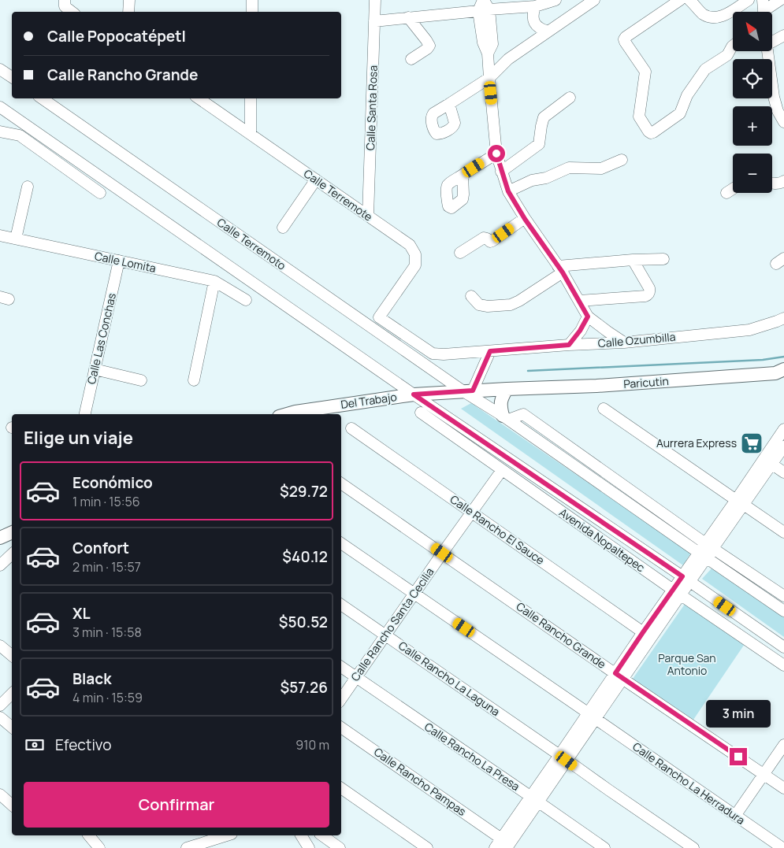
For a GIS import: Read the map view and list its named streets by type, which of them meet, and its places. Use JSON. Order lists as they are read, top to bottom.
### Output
{
  "streets": {
    "main road": ["Paricutin", "Del Trabajo"],
    "street": [
      "Calle Santa Rosa",
      "Calle Terremote",
      "Calle Terremoto",
      "Calle Lomita",
      "Calle Las Conchas",
      "Calle Ozumbilla",
      "Calle Rancho El Sauce",
      "Avenida Nopaltepec",
      "Calle Rancho Santa Cecilia",
      "Calle Rancho Grande",
      "Calle Rancho La Laguna",
      "Calle Rancho La Presa",
      "Calle Rancho Pampas",
      "Calle Rancho La Herradura"
    ]
  },
  "crossings": [
    ["Calle Santa Rosa", "Calle Terremote"],
    ["Calle Terremote", "Calle Ozumbilla"],
    ["Calle Terremoto", "Del Trabajo"],
    ["Calle Lomita", "Calle Las Conchas"],
    ["Paricutin", "Del Trabajo"],
    ["Calle Rancho El Sauce", "Calle Rancho Santa Cecilia"],
    ["Avenida Nopaltepec", "Calle Rancho Santa Cecilia"],
    ["Calle Rancho Santa Cecilia", "Calle Rancho Grande"],
    ["Calle Rancho Santa Cecilia", "Calle Rancho La Laguna"],
    ["Calle Rancho Santa Cecilia", "Calle Rancho La Presa"],
    ["Calle Rancho Santa Cecilia", "Calle Rancho La Herradura"]
  ],
  "parks": ["Parque San Antonio"],
  "places": {
    "supermarket": ["Aurrera Express"]
  },
  "north": "top left",
  "page": {
    "map_buttons": ["+", "−"],
    "banner": ["Calle Popocatépetl", "Calle Rancho Grande"],
    "heading": "Elige un viaje",
    "list": [
      {
        "name": "Económico",
        "note": "1 min · 15:56",
        "value": "$29.72"
      },
      {
        "name": "Confort",
        "note": "2 min · 15:57",
        "value": "$40.12"
      },
      {
        "name": "XL",
        "note": "3 min · 15:58",
        "value": "$50.52"
      },
      {
        "name": "Black",
        "note": "4 min · 15:59",
        "value": "$57.26"
      }
    ],
    "bubble": "3 min",
    "pay": ["Efectivo", "910 m"],
    "buttons": "Confirmar"
  }
}
